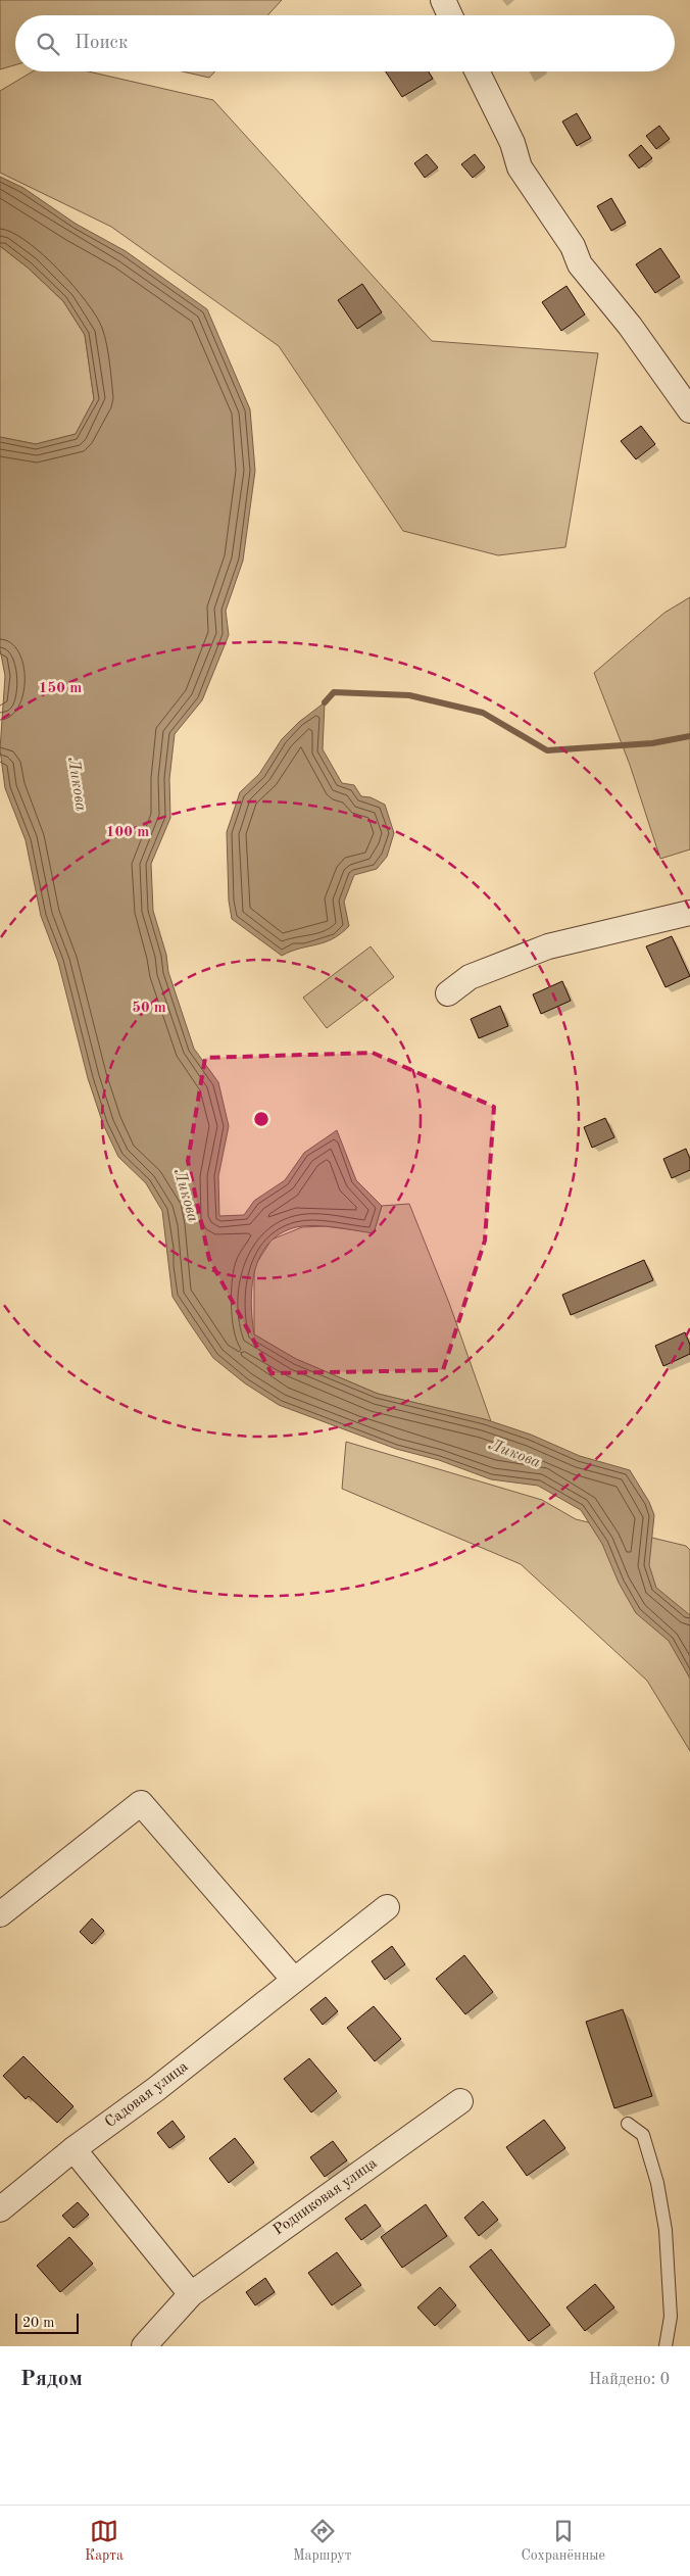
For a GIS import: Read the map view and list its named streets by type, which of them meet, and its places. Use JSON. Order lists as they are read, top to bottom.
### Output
{
  "streets": {
    "street": ["Садовая улица", "Родниковая улица"]
  },
  "water": ["Ликова"],
  "scale_bar": "20 m",
  "page": {
    "search": "Поиск",
    "scale": "20 m",
    "heading": ["Рядом", "Найдено: 0"],
    "nav": ["Карта", "Маршрут", "Сохранённые"]
  },
  "rings": ["150 m", "100 m", "50 m"]
}
